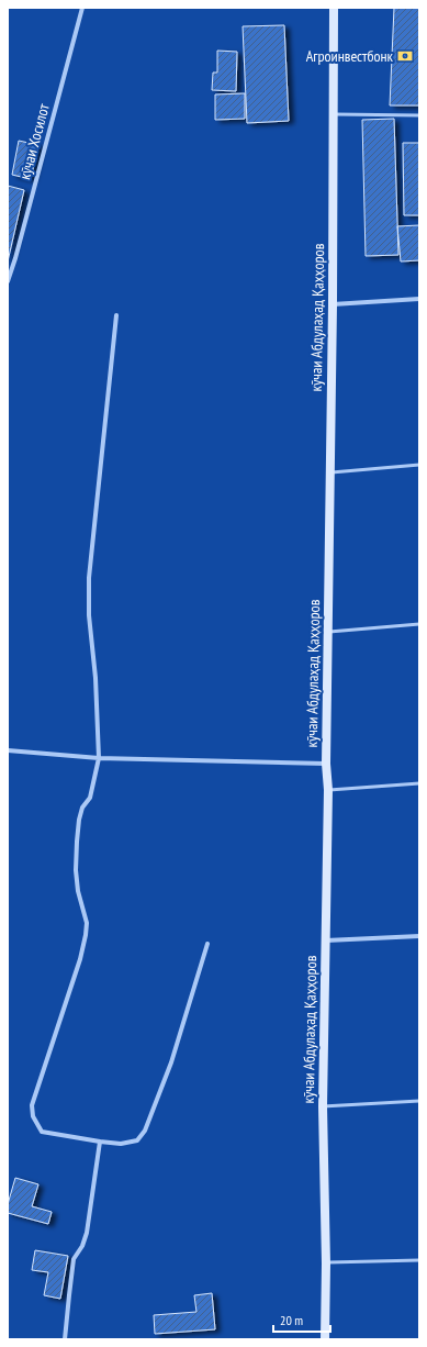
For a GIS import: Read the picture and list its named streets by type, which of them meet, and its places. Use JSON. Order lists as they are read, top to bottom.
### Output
{
  "streets": {
    "main road": ["кӯчаи Абдулаҳад Қаҳҳоров"],
    "street": ["кӯчаи Хосилот"]
  },
  "places": {
    "bank": ["Агроинвестбонк"]
  },
  "scale_bar": "20 m"
}
